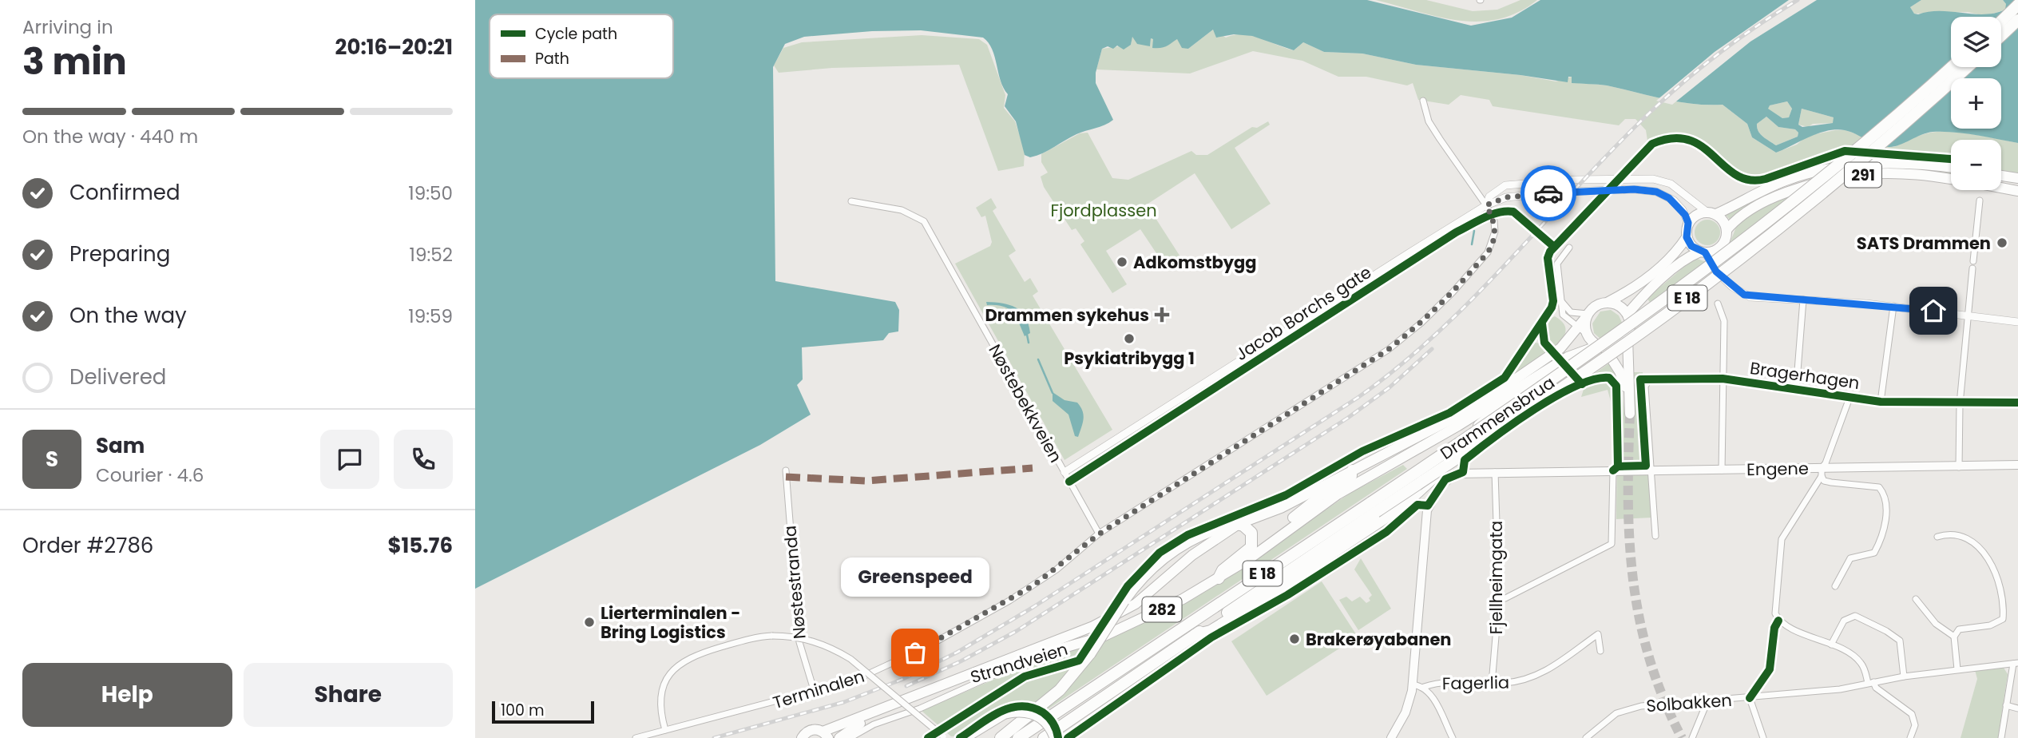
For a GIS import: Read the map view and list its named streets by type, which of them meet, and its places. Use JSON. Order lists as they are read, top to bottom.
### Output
{
  "streets": {
    "highway": ["E 18", "Drammensbrua"],
    "main road": [
      "291",
      "Engene",
      "282",
      "Strandveien"
    ],
    "street": [
      "Jacob Borchs gate",
      "Bragerhagen",
      "Nøstebekkveien",
      "Fjellheimgata",
      "Nøstestranda",
      "Fagerlia",
      "Terminalen",
      "Solbakken"
    ]
  },
  "crossings": [
    ["291", "Jacob Borchs gate"],
    ["E 18", "Drammensbrua"],
    ["E 18", "282"],
    ["E 18", "Strandveien"],
    ["Jacob Borchs gate", "Nøstebekkveien"],
    ["Jacob Borchs gate", "Terminalen"],
    ["Bragerhagen", "Engene"],
    ["Nøstebekkveien", "Terminalen"],
    ["Engene", "Fjellheimgata"],
    ["Fjellheimgata", "Fagerlia"],
    ["Nøstestranda", "Terminalen"],
    ["282", "Strandveien"]
  ],
  "parks": ["Fjordplassen"],
  "places": {
    "other": [
      "SATS Drammen",
      "Adkomstbygg",
      "Psykiatribygg 1",
      "Lierterminalen - Bring Logistics",
      "Brakerøyabanen",
      "Greenspeed"
    ],
    "health": ["Drammen sykehus"]
  },
  "legend": ["Cycle path", "Path"],
  "scale_bar": "100 m",
  "page": {
    "heading": ["3 min", "Arriving in", "20:16–20:21"],
    "panel": [
      "Sam",
      "Courier · 4.6",
      "Order #2786",
      "$15.76"
    ],
    "map_buttons": ["+", "−"],
    "bar": "On the way · 440 m",
    "list": [
      ["Confirmed", "19:50"],
      ["Preparing", "19:52"],
      ["On the way", "19:59"],
      "Delivered"
    ],
    "round": "S",
    "bubble": "Greenspeed",
    "buttons": ["Help", "Share"],
    "scale": "100 m"
  }
}
